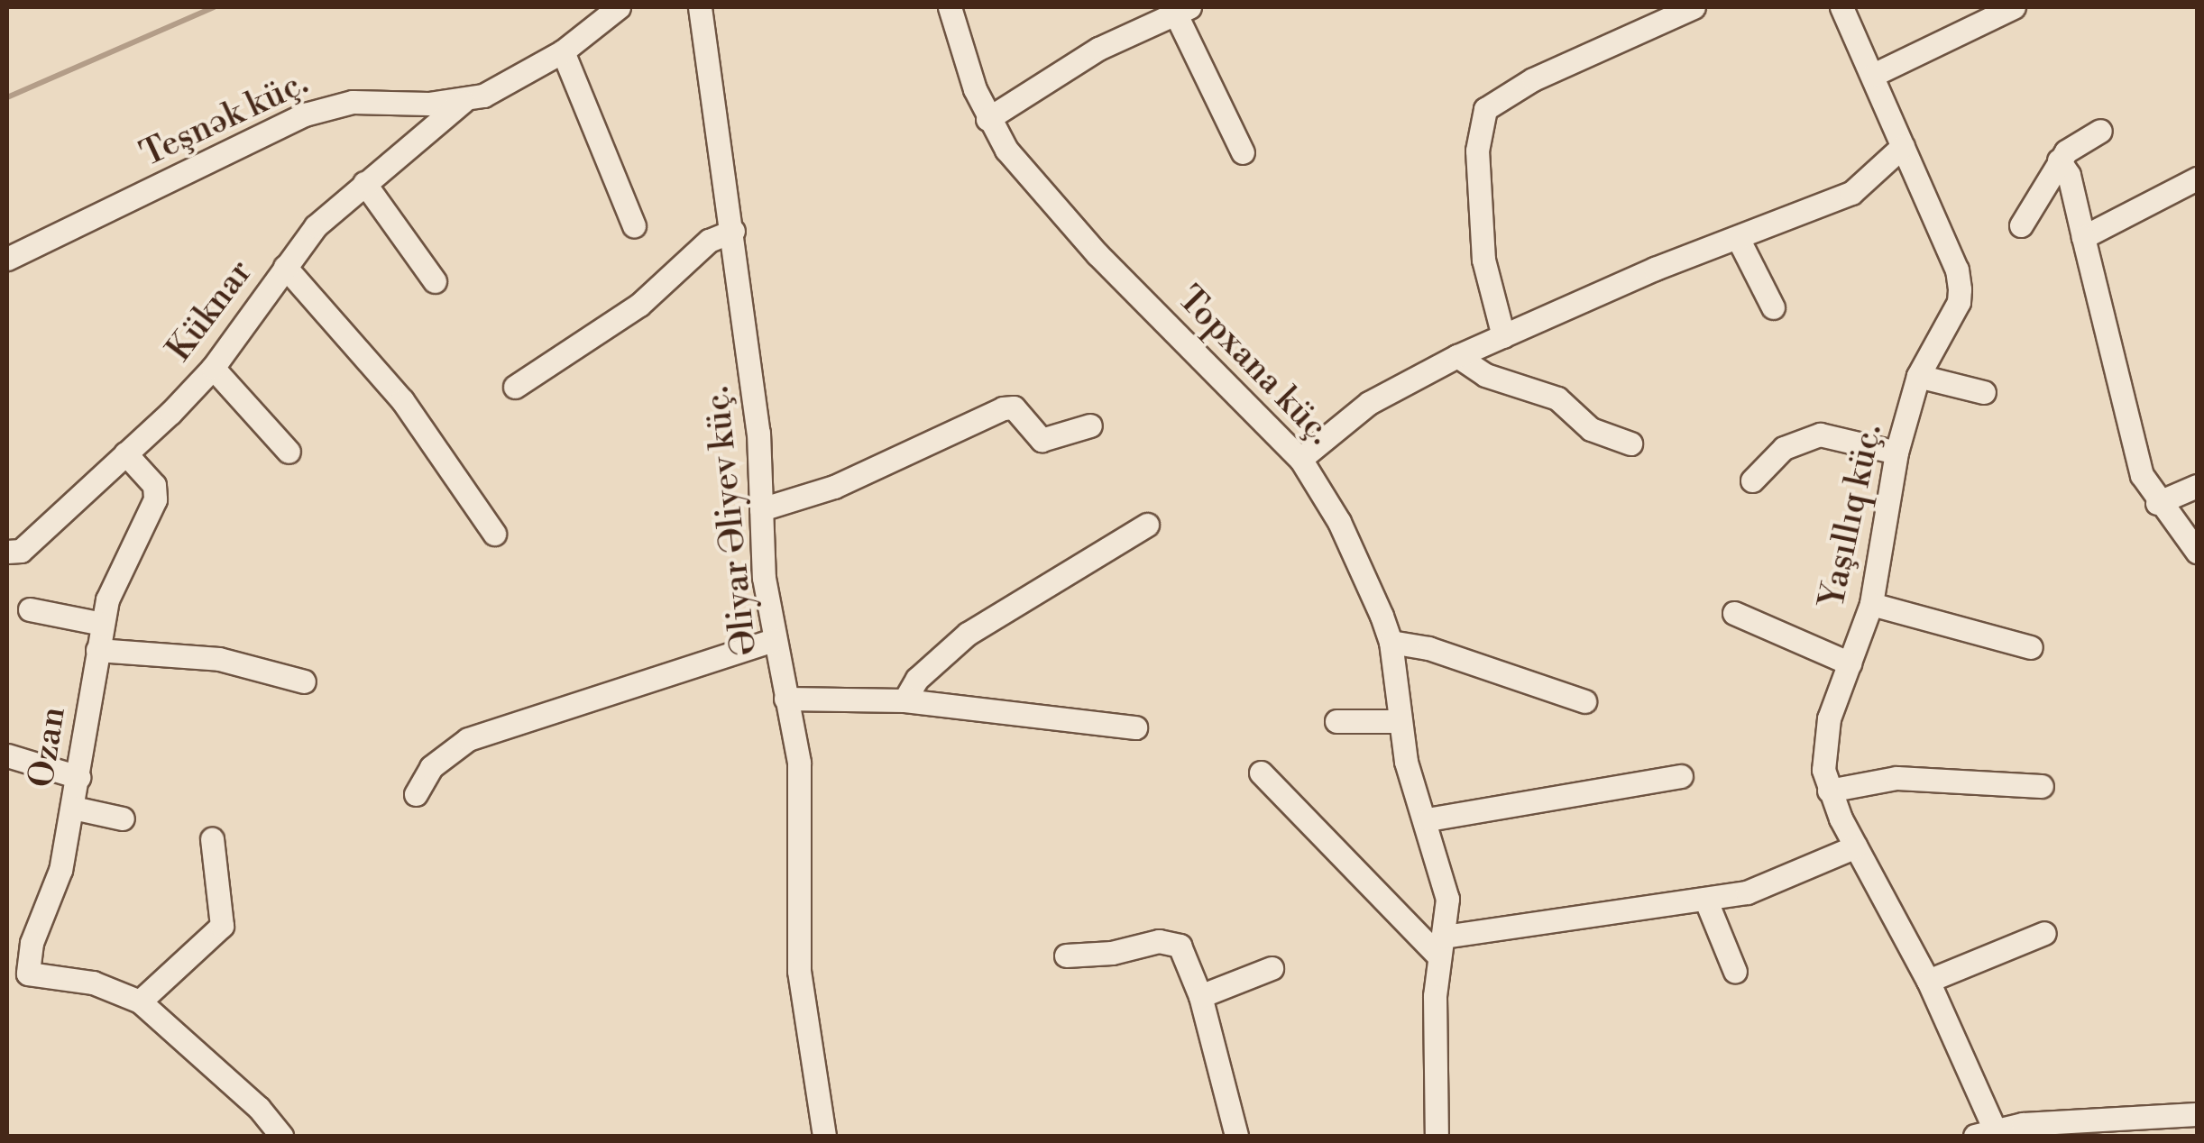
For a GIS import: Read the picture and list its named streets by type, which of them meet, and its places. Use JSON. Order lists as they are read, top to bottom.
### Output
{
  "streets": {
    "street": [
      "Teşnək küç.",
      "Küknar",
      "Topxana küç.",
      "Yaşıllıq küç.",
      "Əliyar Əliyev küç.",
      "Ozan"
    ]
  },
  "crossings": [
    ["Teşnək küç.", "Küknar"],
    ["Küknar", "Ozan"]
  ]
}
